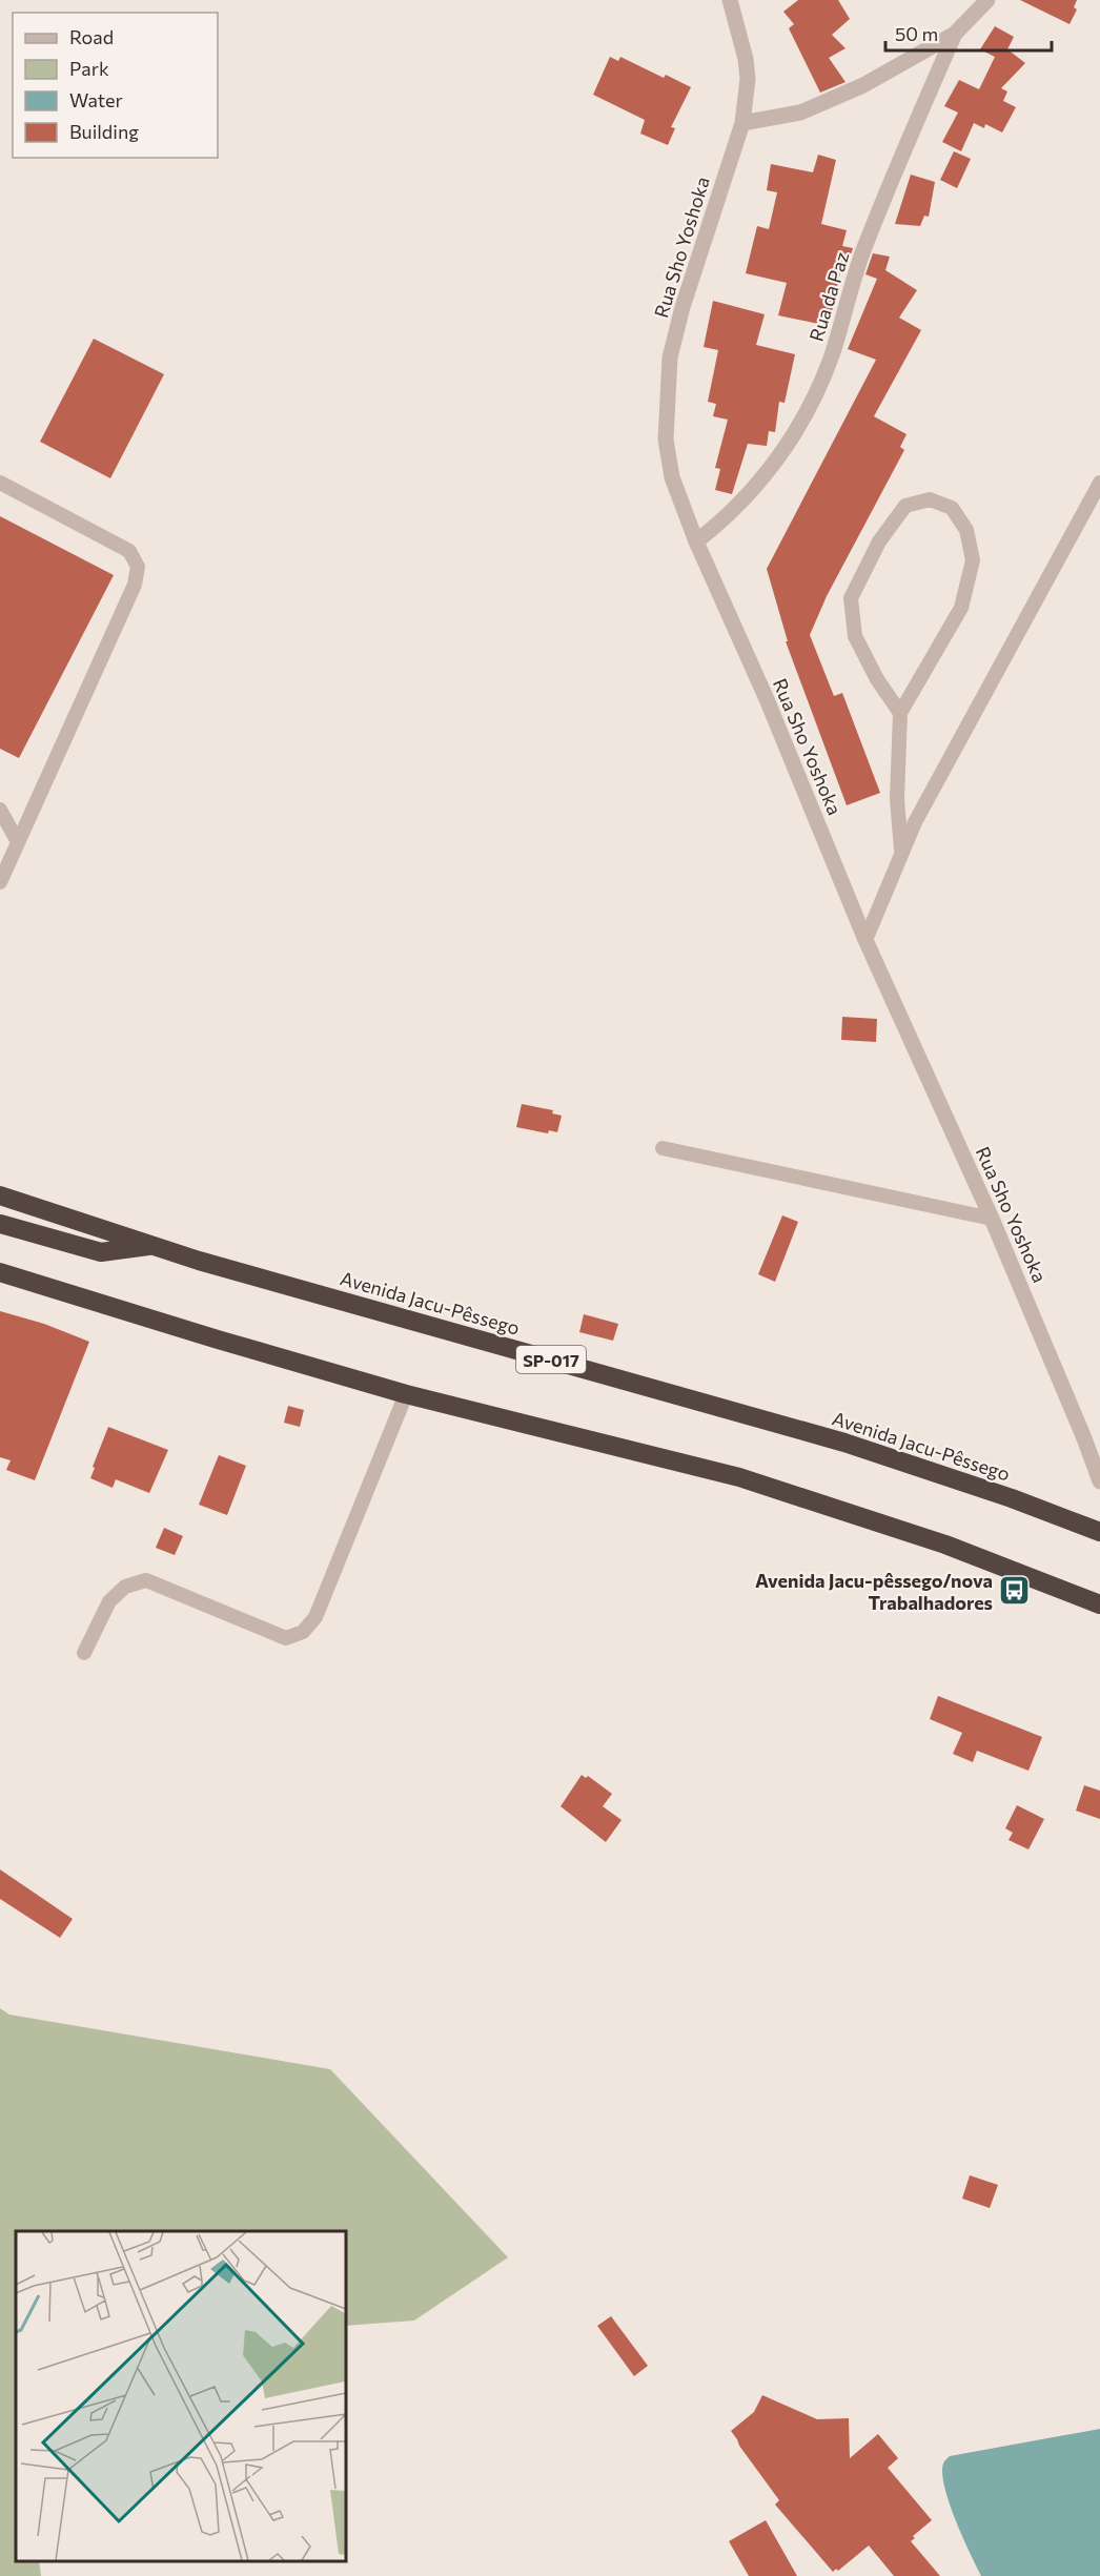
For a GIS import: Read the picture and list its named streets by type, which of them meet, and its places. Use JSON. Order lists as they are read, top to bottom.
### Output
{
  "streets": {
    "highway": ["Avenida Jacu-Pêssego", "SP-017"],
    "street": ["Rua Sho Yoshoka", "Rua da Paz"]
  },
  "crossings": [
    ["Rua Sho Yoshoka", "Rua da Paz"]
  ],
  "places": {
    "bus stop": ["Avenida Jacu-pêssego/nova Trabalhadores"]
  },
  "legend": [
    "Road",
    "Park",
    "Water",
    "Building"
  ],
  "scale_bar": "50 m"
}
